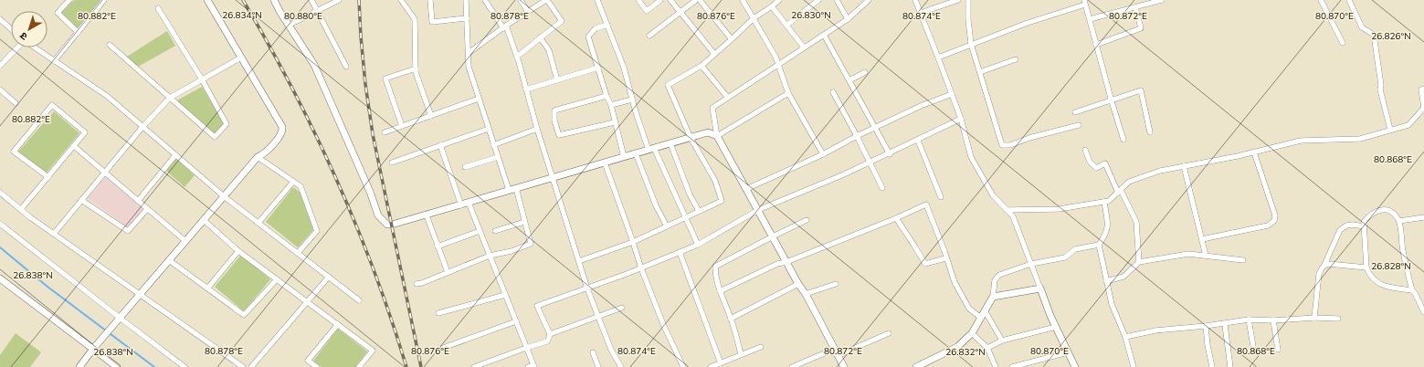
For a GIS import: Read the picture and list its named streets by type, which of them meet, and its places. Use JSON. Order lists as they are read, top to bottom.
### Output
{
  "north": "bottom left",
  "coordinates": [
    "26.834°N",
    "26.830°N",
    "80.882°E",
    "80.880°E",
    "80.878°E",
    "80.876°E",
    "80.874°E",
    "80.872°E",
    "80.870°E",
    "26.826°N",
    "80.868°E",
    "26.828°N",
    "26.838°N",
    "26.832°N"
  ]
}
